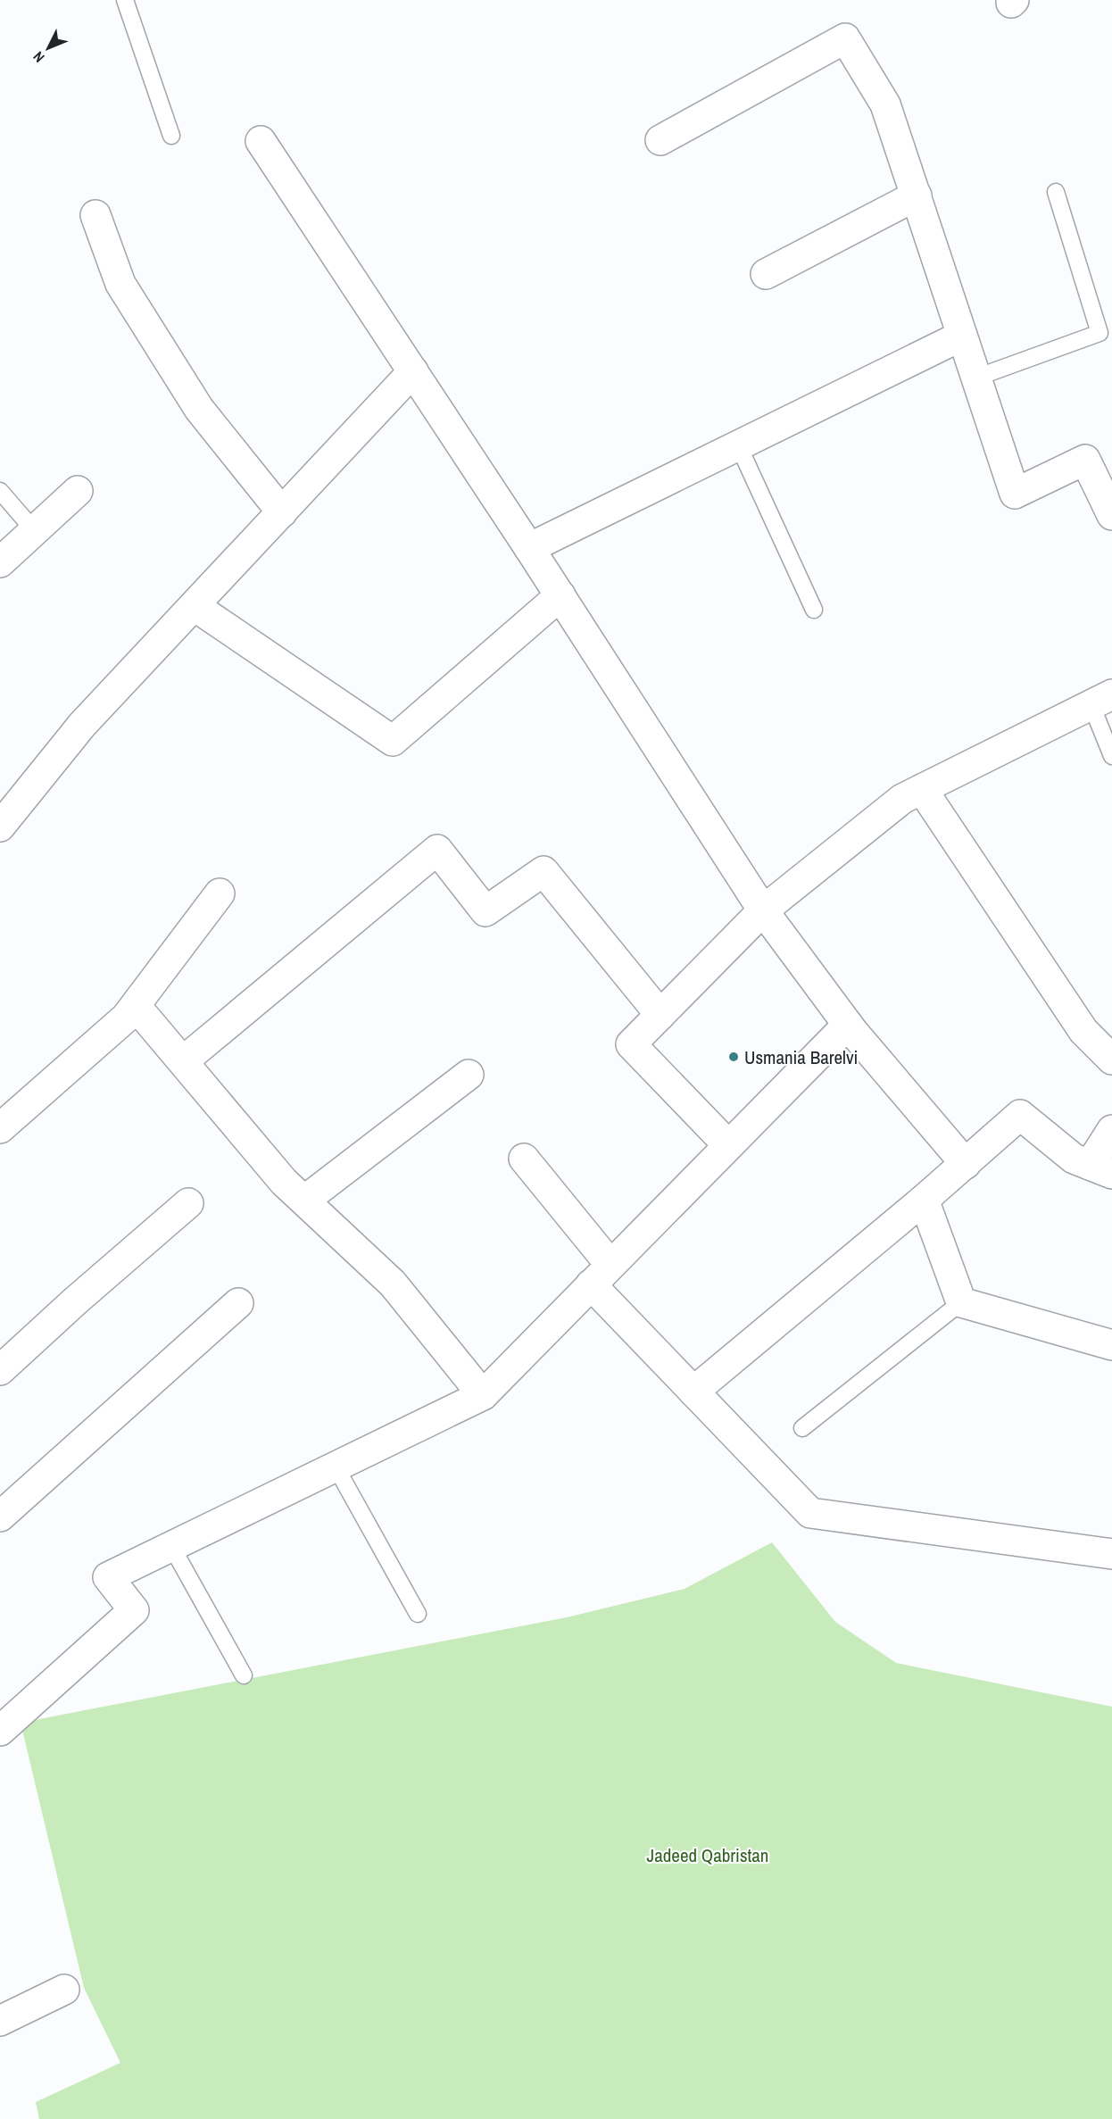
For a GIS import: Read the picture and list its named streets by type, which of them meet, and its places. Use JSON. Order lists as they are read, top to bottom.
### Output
{
  "parks": ["Jadeed Qabristan"],
  "places": ["Usmania Barelvi"],
  "north": "bottom left"
}
